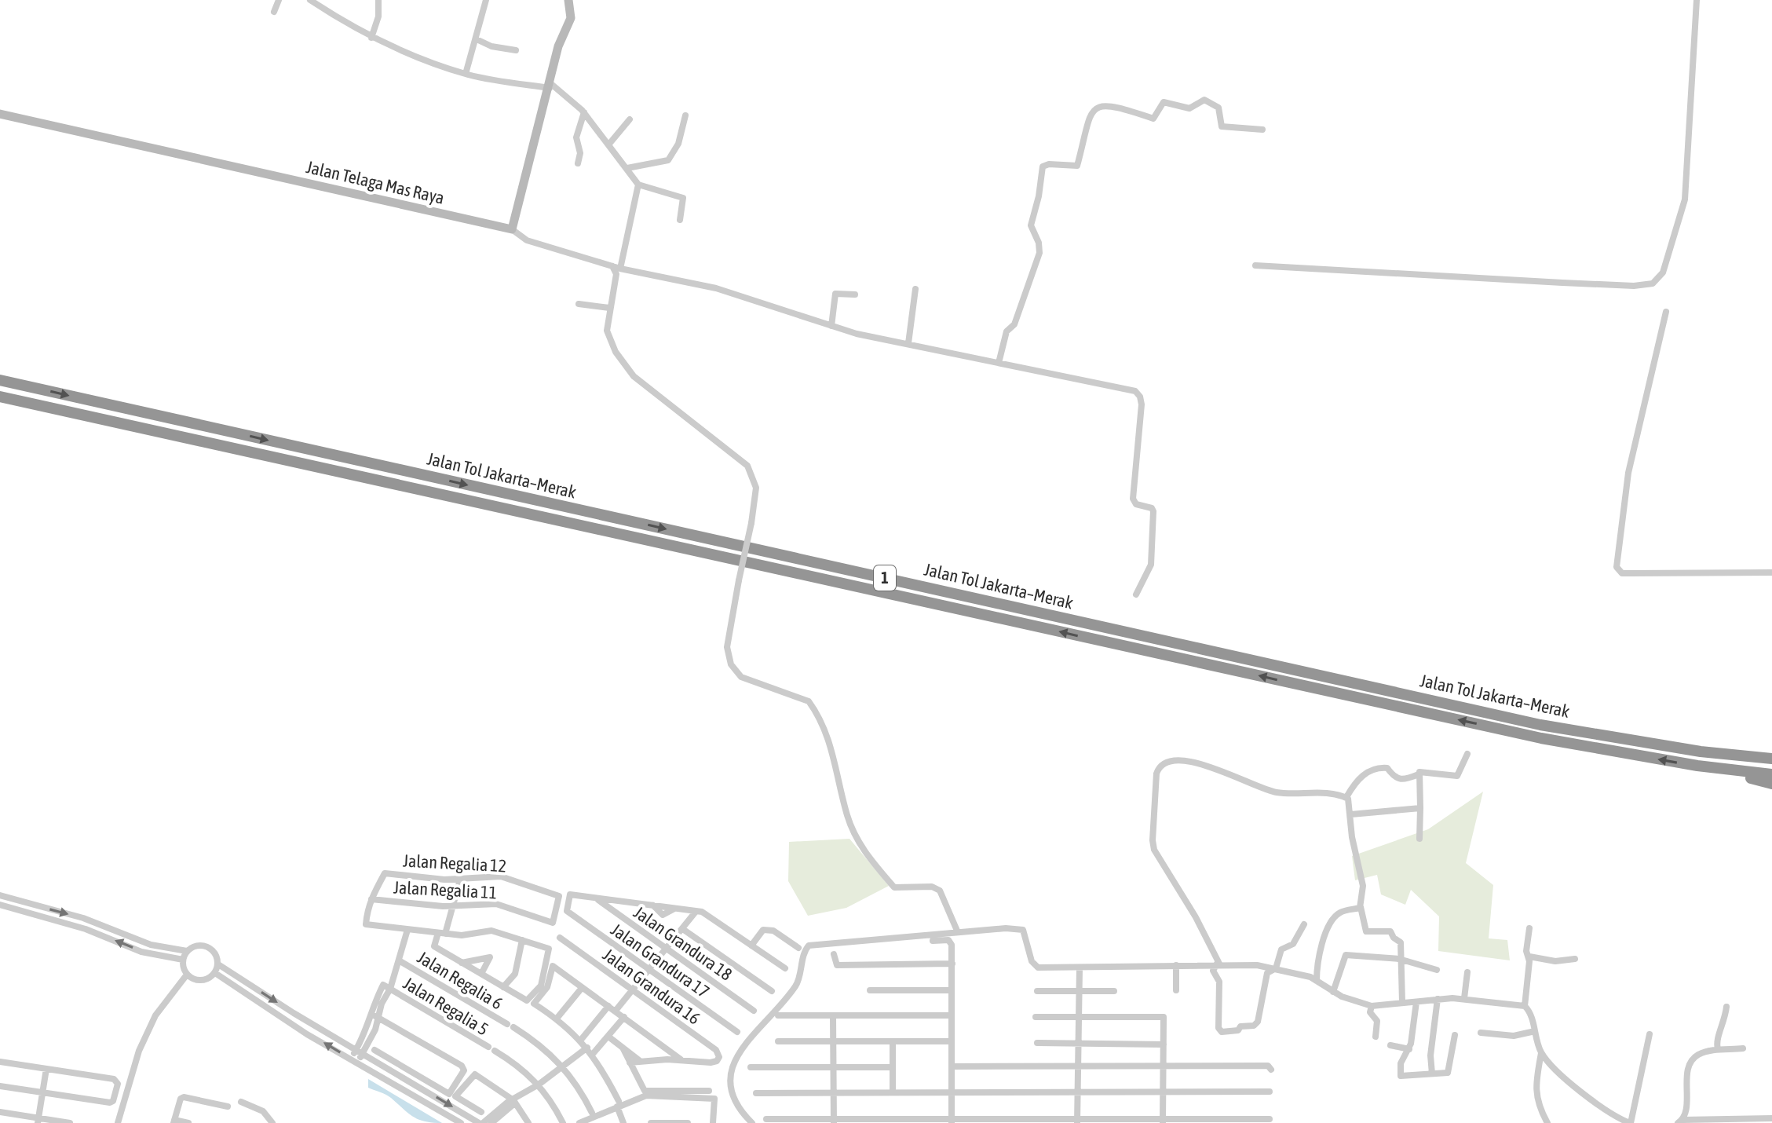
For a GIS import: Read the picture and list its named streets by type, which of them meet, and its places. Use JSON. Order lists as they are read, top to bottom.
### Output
{
  "streets": {
    "highway": ["Jalan Tol Jakarta–Merak", "1"],
    "main road": ["Jalan Telaga Mas Raya"],
    "street": [
      "Jalan Regalia 12",
      "Jalan Regalia 11",
      "Jalan Grandura 18",
      "Jalan Grandura 17",
      "Jalan Regalia 6",
      "Jalan Grandura 16",
      "Jalan Regalia 5"
    ]
  },
  "crossings": [
    ["Jalan Regalia 12", "Jalan Regalia 11"],
    ["Jalan Grandura 18", "Jalan Grandura 17"]
  ]
}
